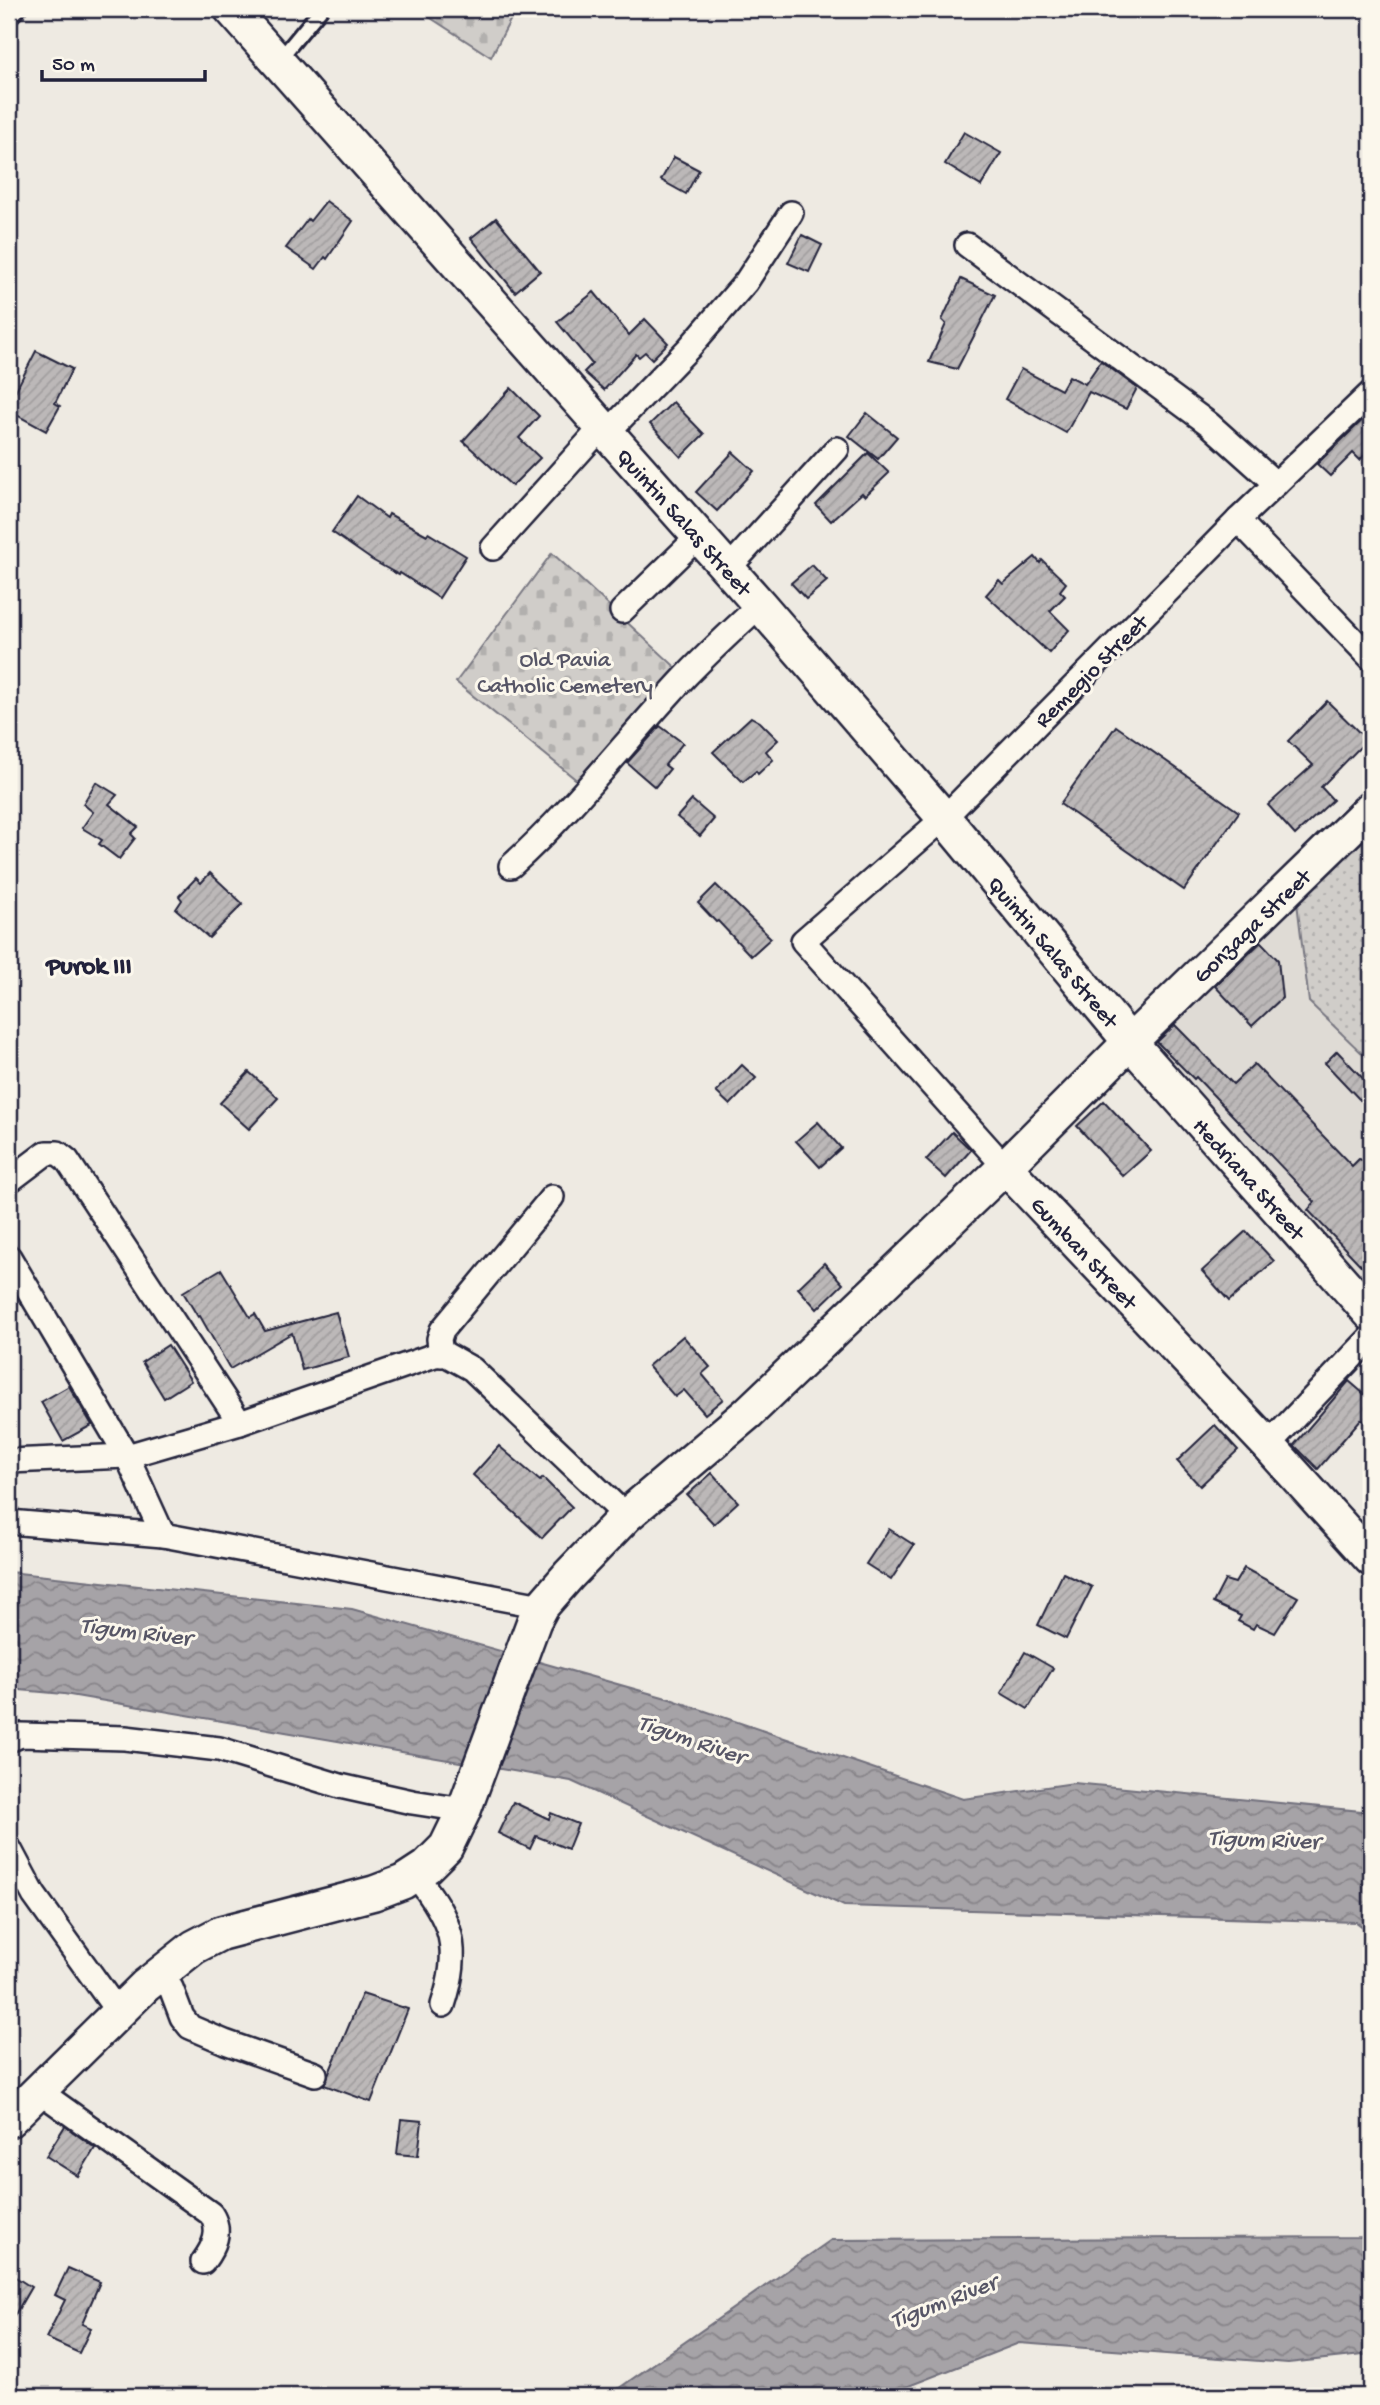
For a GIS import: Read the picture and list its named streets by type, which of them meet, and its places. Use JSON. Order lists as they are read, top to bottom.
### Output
{
  "streets": {
    "street": [
      "Quintin Salas Street",
      "Remegio Street",
      "Gonzaga Street",
      "Hedriana Street",
      "Gumban Street"
    ]
  },
  "crossings": [
    ["Quintin Salas Street", "Remegio Street"],
    ["Quintin Salas Street", "Gonzaga Street"],
    ["Quintin Salas Street", "Hedriana Street"],
    ["Remegio Street", "Gumban Street"],
    ["Gonzaga Street", "Hedriana Street"],
    ["Gonzaga Street", "Gumban Street"]
  ],
  "districts": ["Purok III"],
  "water": ["Tigum River"],
  "parks": ["Old Pavia Catholic Cemetery"],
  "scale_bar": "50 m"
}
